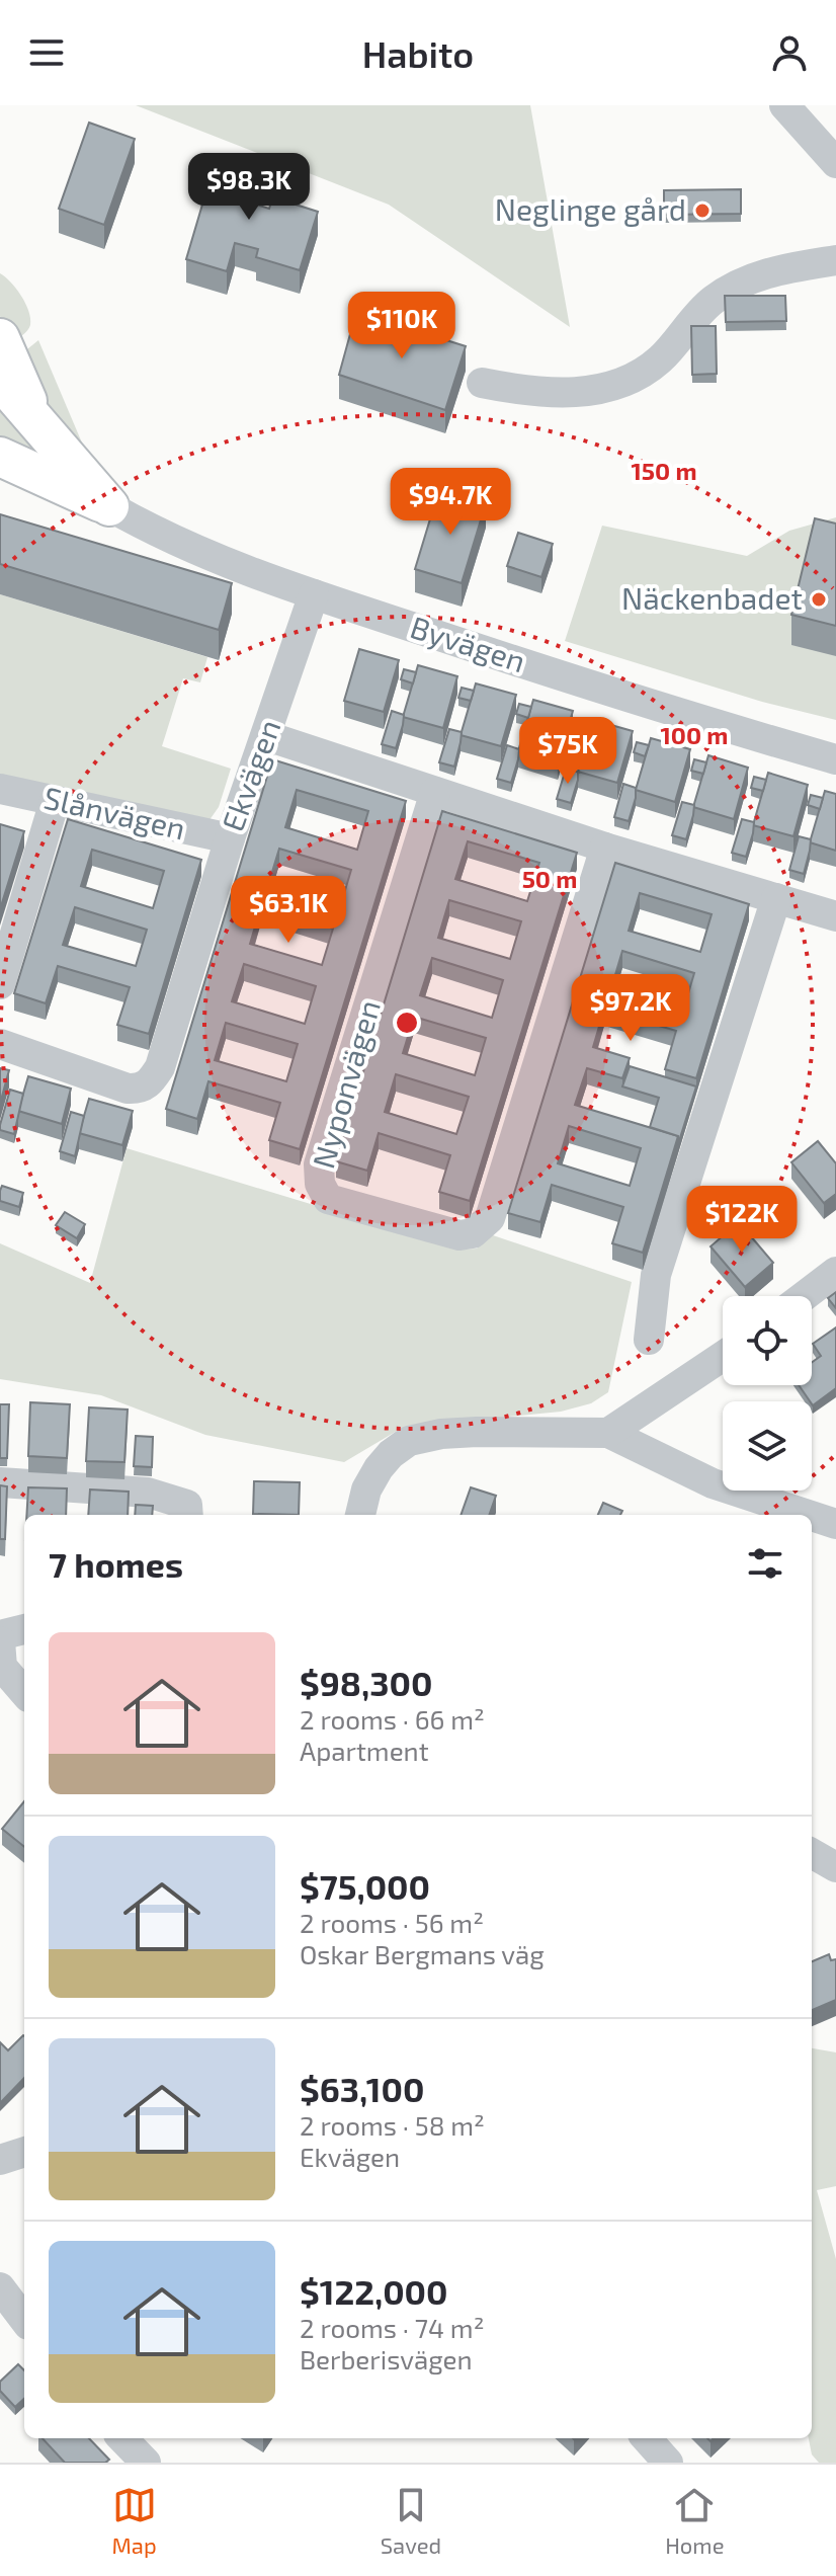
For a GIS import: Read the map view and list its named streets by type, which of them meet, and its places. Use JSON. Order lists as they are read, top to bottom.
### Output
{
  "streets": {
    "street": [
      "Byvägen",
      "Ekvägen",
      "Slånvägen",
      "Nyponvägen"
    ]
  },
  "crossings": [
    ["Byvägen", "Ekvägen"],
    ["Ekvägen", "Slånvägen"]
  ],
  "places": ["Neglinge gård", "Näckenbadet"],
  "page": {
    "header": "Habito",
    "price": [
      "$98.3K",
      "$110K",
      "$94.7K",
      "$75K",
      "$63.1K",
      "$97.2K",
      "$122K"
    ],
    "heading": "7 homes",
    "list": [
      {
        "name": "$98,300",
        "note": "2 rooms · 66 m² · Apartment"
      },
      {
        "name": "$75,000",
        "note": "2 rooms · 56 m² · Oskar Bergmans väg"
      },
      {
        "name": "$63,100",
        "note": "2 rooms · 58 m² · Ekvägen"
      },
      {
        "name": "$122,000",
        "note": "2 rooms · 74 m² · Berberisvägen"
      }
    ],
    "tabs": ["Map", "Saved", "Home"]
  },
  "rings": ["150 m", "100 m", "50 m"]
}
